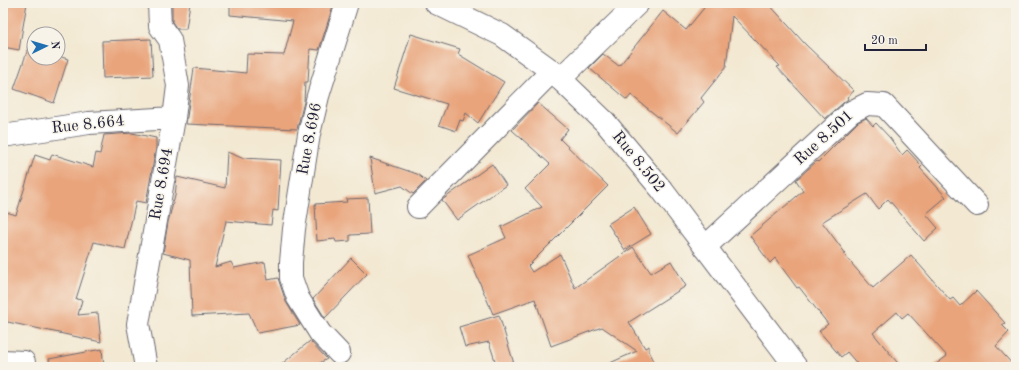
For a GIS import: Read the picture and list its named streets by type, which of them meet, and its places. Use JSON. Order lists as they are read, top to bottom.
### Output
{
  "streets": {
    "street": [
      "Rue 8.664",
      "Rue 8.501",
      "Rue 8.696",
      "Rue 8.502",
      "Rue 8.694"
    ]
  },
  "crossings": [
    ["Rue 8.664", "Rue 8.694"],
    ["Rue 8.501", "Rue 8.502"]
  ],
  "scale_bar": "20 m",
  "north": "right"
}
